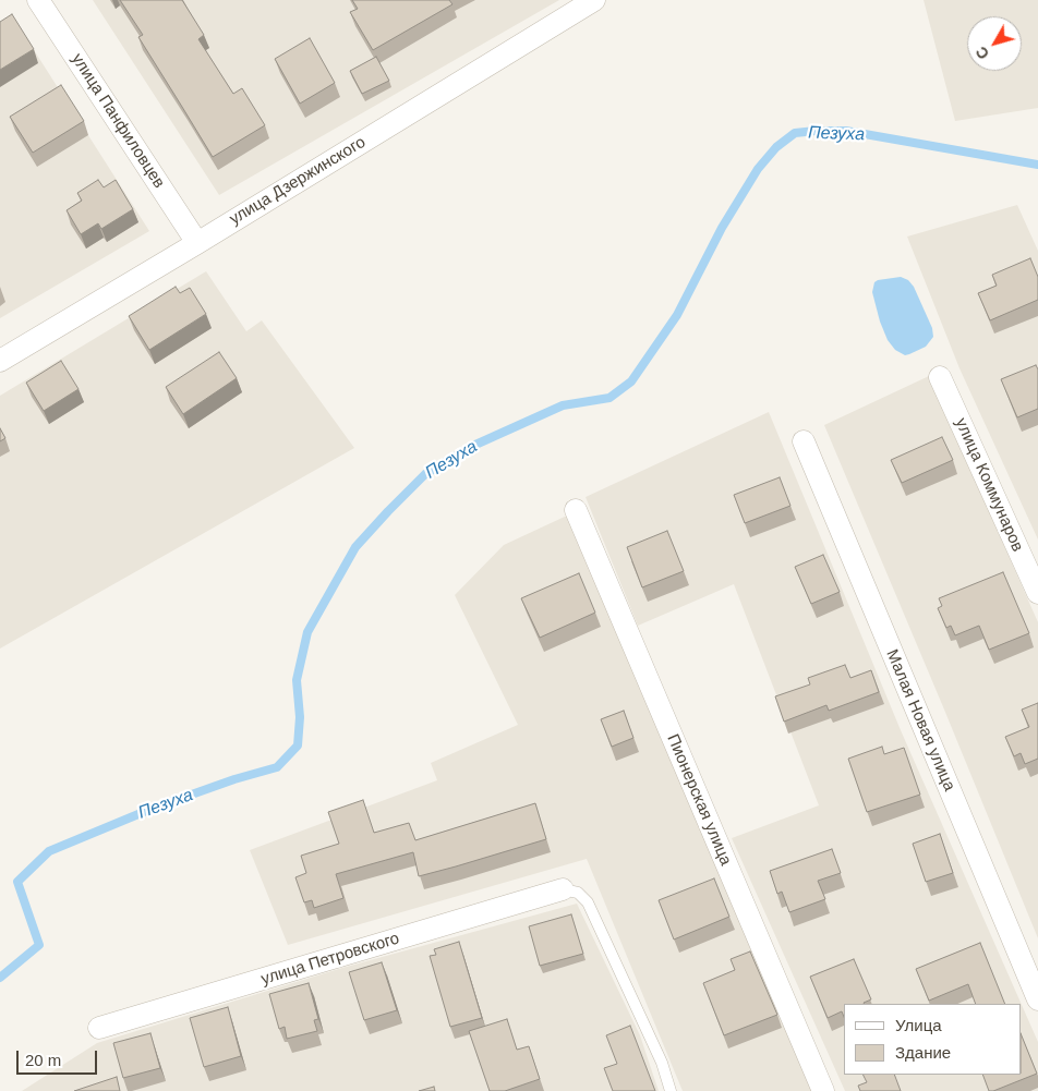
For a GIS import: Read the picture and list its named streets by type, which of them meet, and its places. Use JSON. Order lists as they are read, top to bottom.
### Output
{
  "streets": {
    "street": [
      "улица Панфиловцев",
      "улица Дзержинского",
      "улица Коммунаров",
      "Малая Новая улица",
      "Пионерская улица",
      "улица Петровского"
    ]
  },
  "crossings": [
    ["улица Панфиловцев", "улица Дзержинского"]
  ],
  "water": ["Пезуха"],
  "legend": ["Улица", "Здание"],
  "scale_bar": "20 m",
  "north": "bottom left"
}
